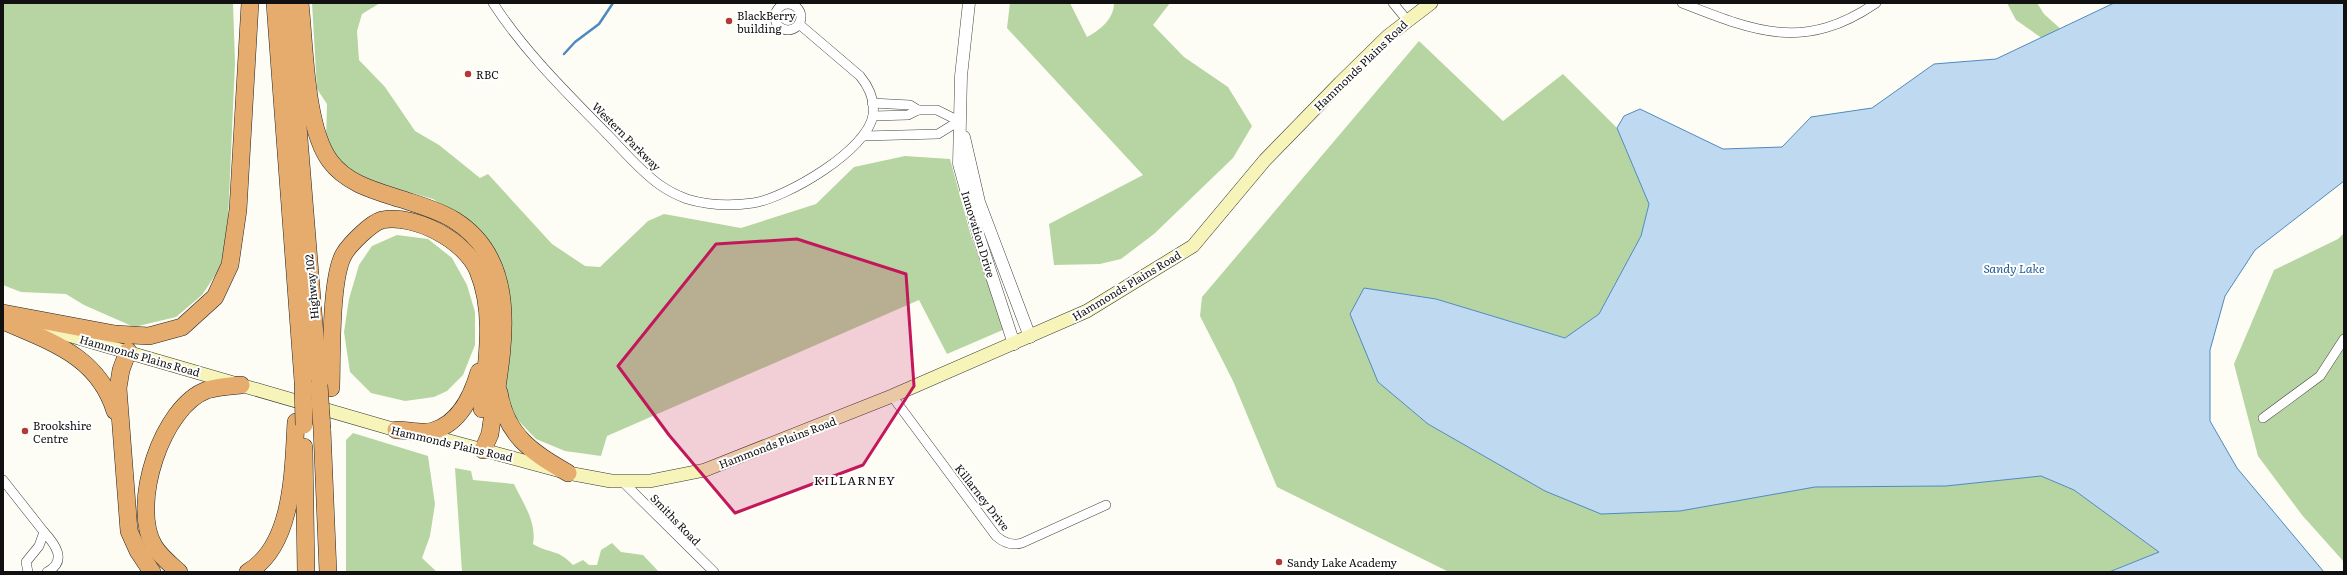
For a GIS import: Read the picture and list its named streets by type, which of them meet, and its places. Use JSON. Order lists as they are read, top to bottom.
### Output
{
  "streets": {
    "highway": ["Highway 102"],
    "main road": ["Hammonds Plains Road"],
    "street": [
      "Western Parkway",
      "Innovation Drive",
      "Killarney Drive",
      "Smiths Road"
    ]
  },
  "crossings": [
    ["Hammonds Plains Road", "Innovation Drive"],
    ["Hammonds Plains Road", "Killarney Drive"],
    ["Hammonds Plains Road", "Smiths Road"]
  ],
  "districts": ["KILLARNEY"],
  "water": ["Sandy Lake"],
  "places": [
    "BlackBerry building",
    "RBC",
    "Brookshire Centre",
    "Sandy Lake Academy"
  ]
}
